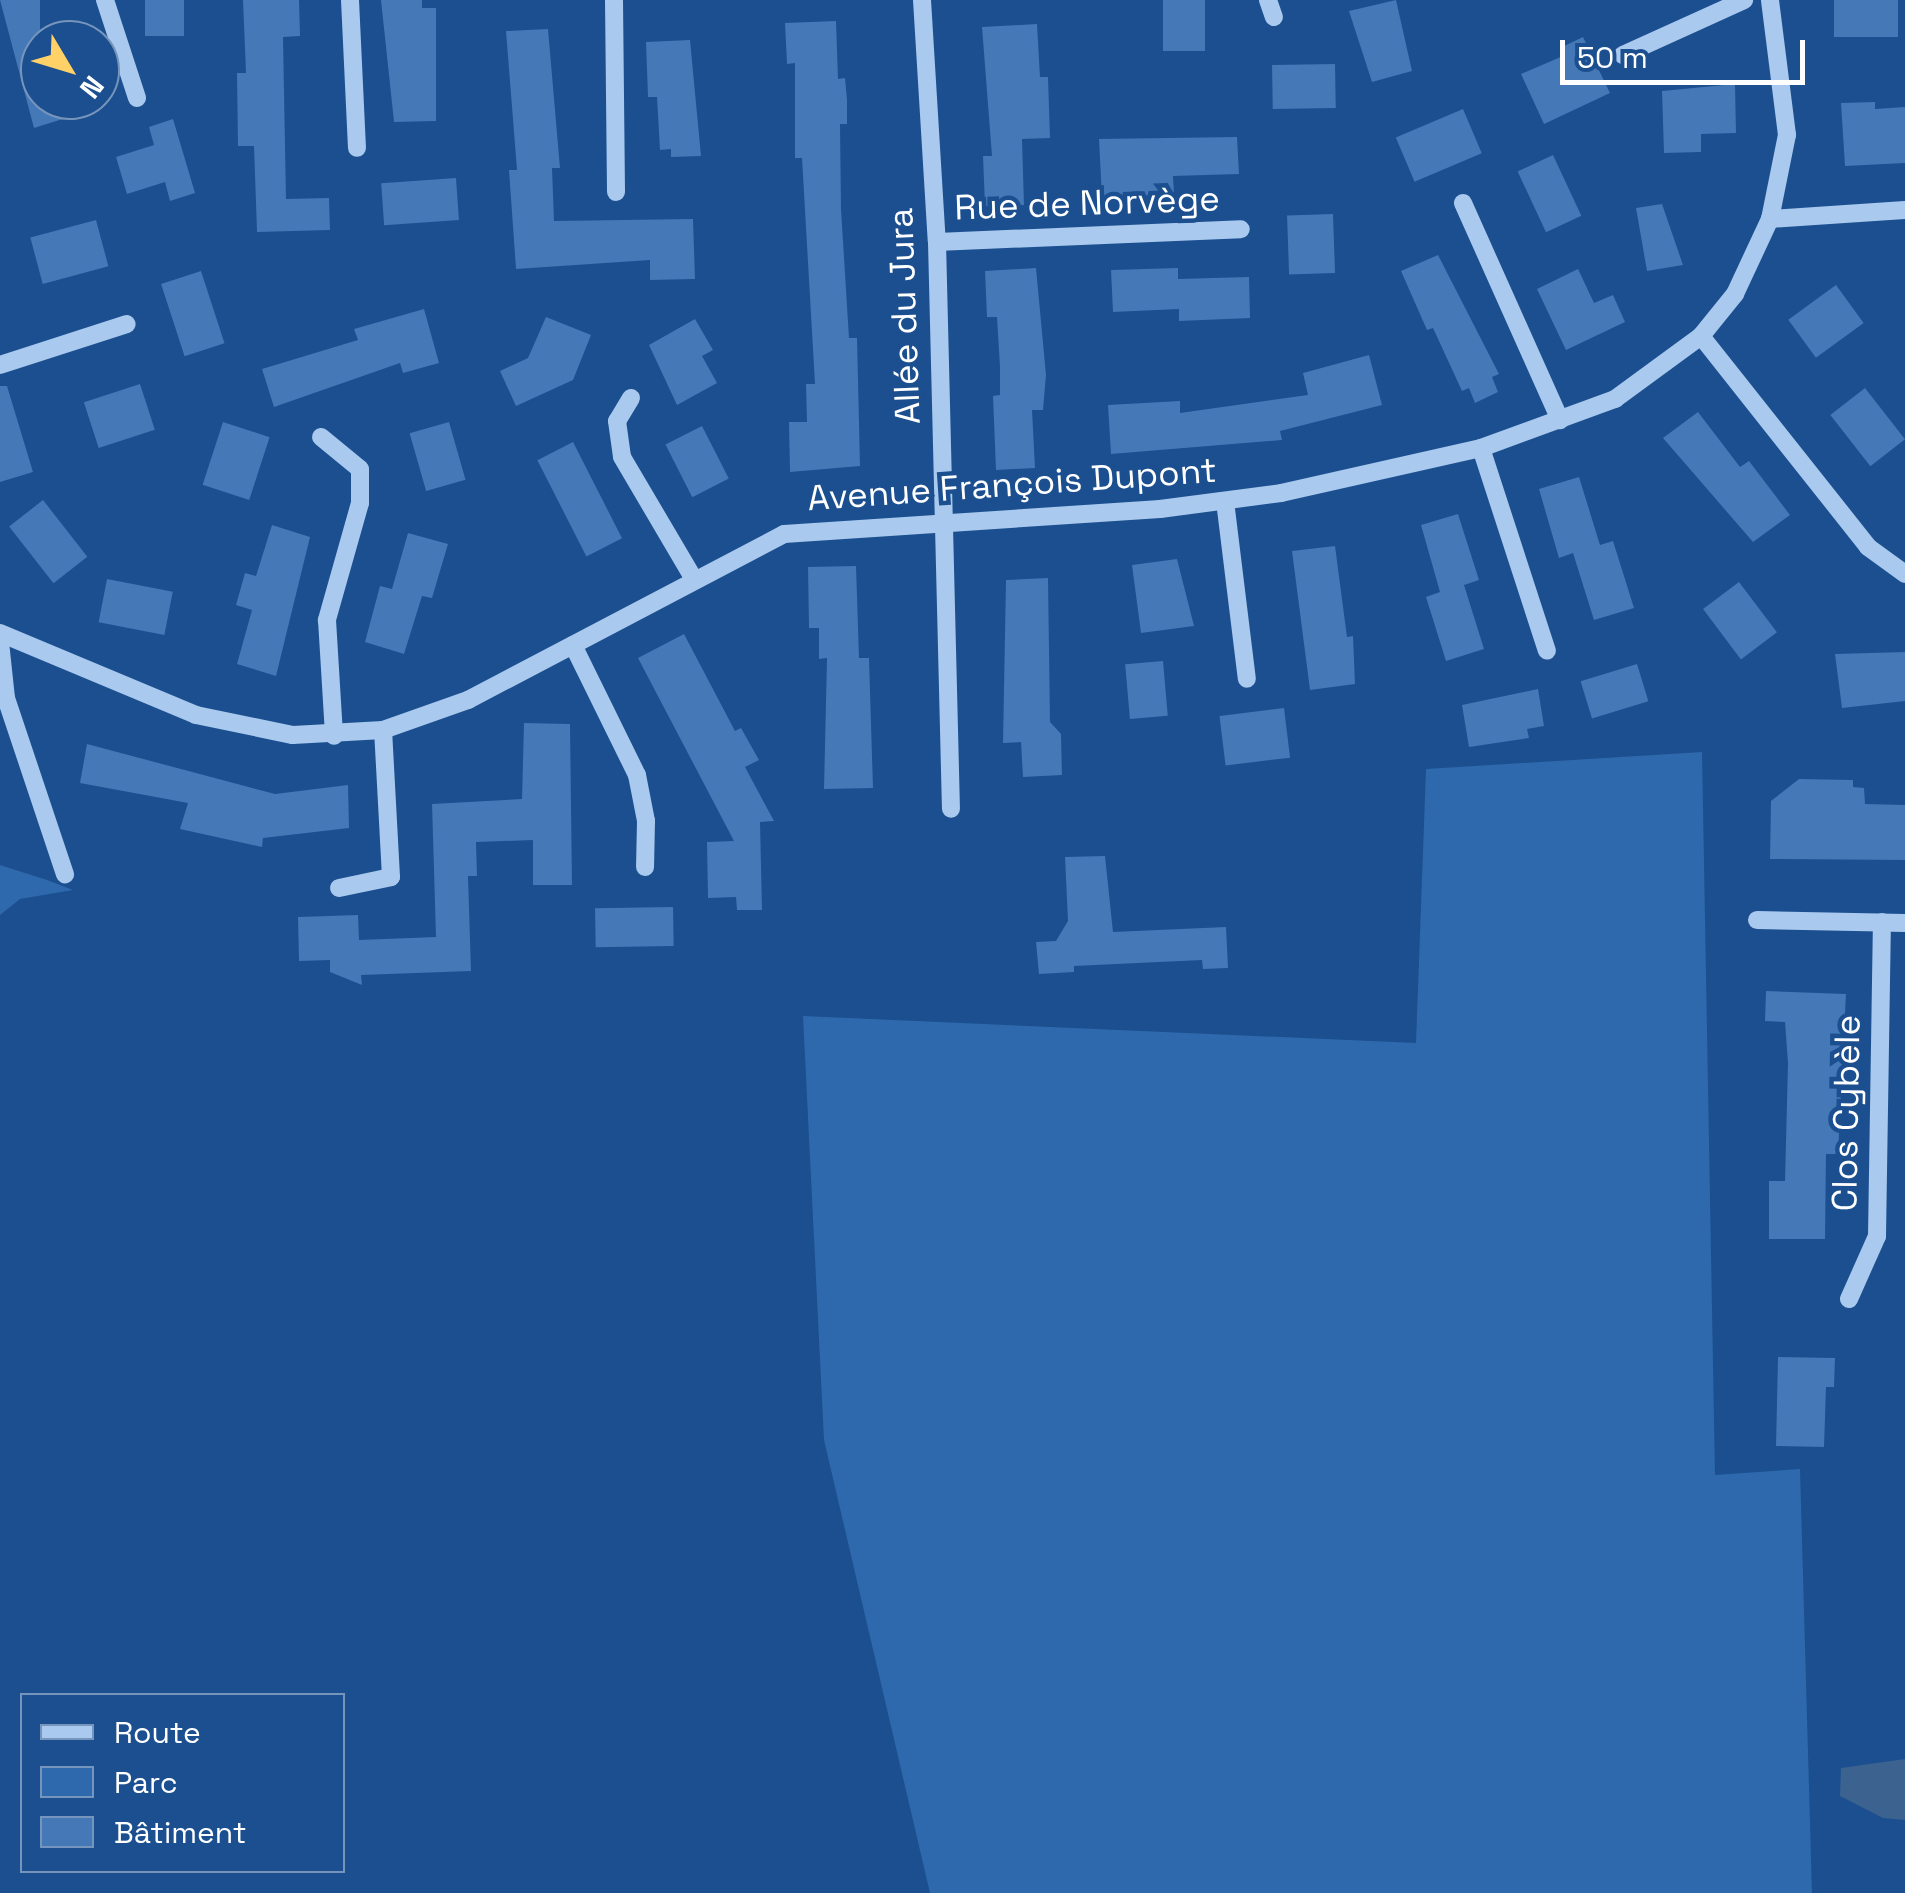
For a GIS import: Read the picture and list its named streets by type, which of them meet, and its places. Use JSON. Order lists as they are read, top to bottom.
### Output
{
  "streets": {
    "street": [
      "Rue de Norvège",
      "Allée du Jura",
      "Avenue François Dupont",
      "Clos Cybèle"
    ]
  },
  "crossings": [
    ["Rue de Norvège", "Allée du Jura"],
    ["Allée du Jura", "Avenue François Dupont"]
  ],
  "legend": ["Route", "Parc", "Bâtiment"],
  "scale_bar": "50 m",
  "north": "bottom right"
}
